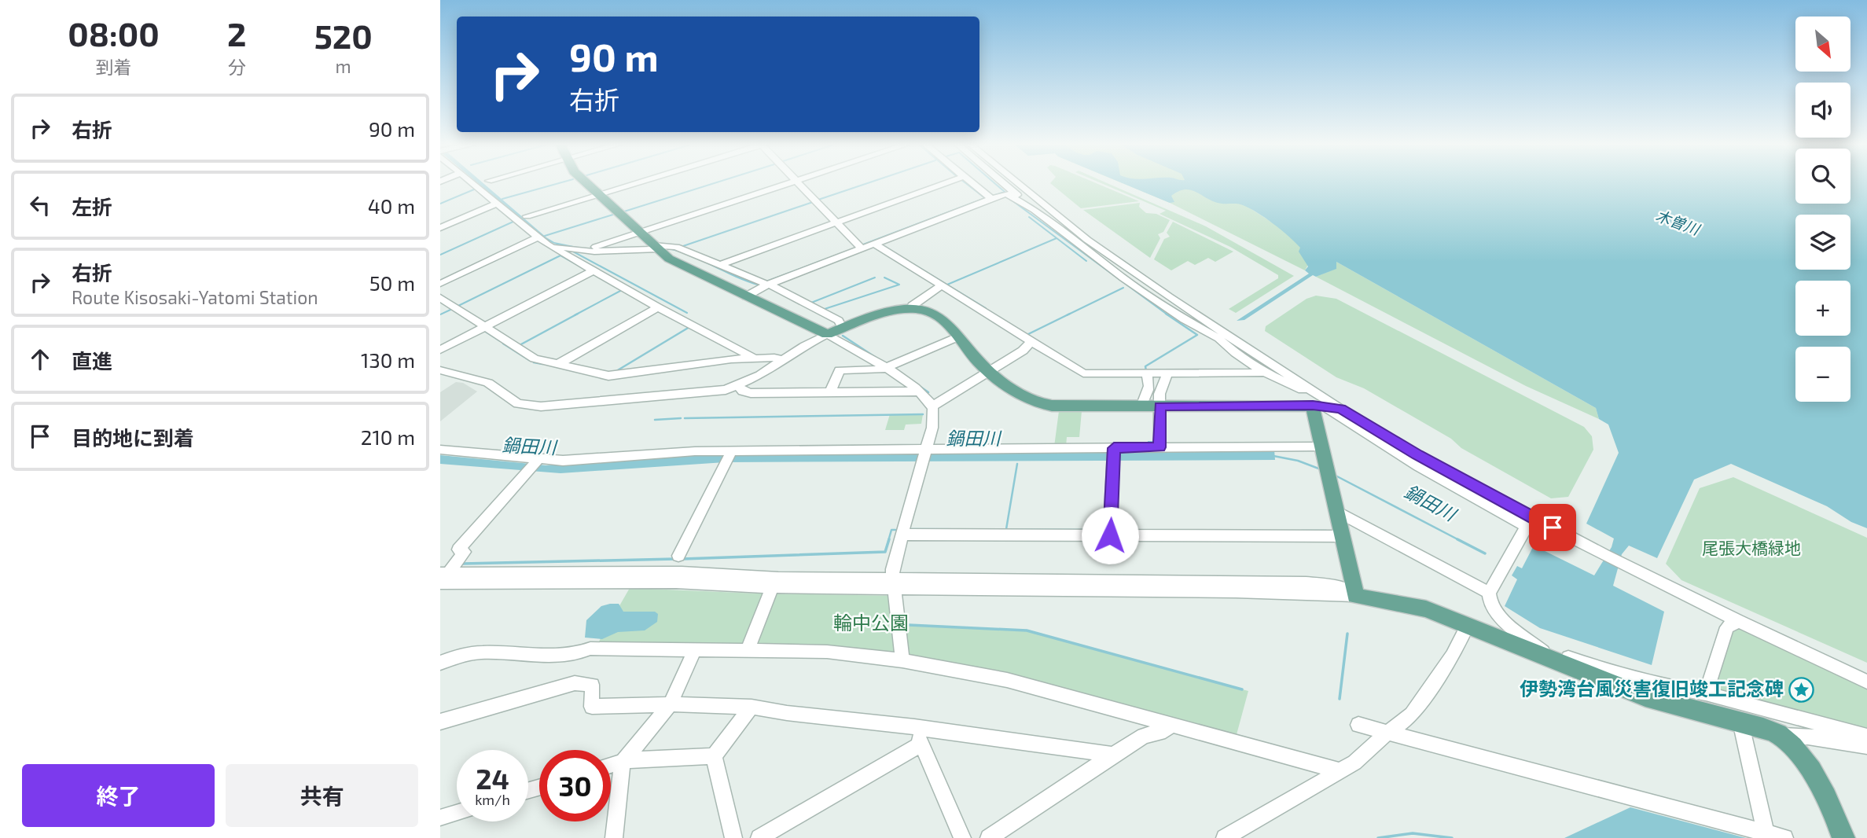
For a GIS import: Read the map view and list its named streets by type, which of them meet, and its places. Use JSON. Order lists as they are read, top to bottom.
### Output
{
  "water": ["木曽川", "鍋田川"],
  "parks": ["尾張大橋緑地", "輪中公園"],
  "places": {
    "place": ["伊勢湾台風災害復旧竣工記念碑"]
  },
  "north": "bottom right",
  "page": {
    "eta": [
      "08:00",
      "到着",
      "2",
      "分",
      "520",
      "m"
    ],
    "map_buttons": ["+", "−"],
    "turn": ["90 m", "右折"],
    "list": [
      {
        "name": "右折",
        "value": "90 m"
      },
      {
        "name": "左折",
        "value": "40 m"
      },
      {
        "name": "右折",
        "note": "Route Kisosaki-Yatomi Station",
        "value": "50 m"
      },
      {
        "name": "直進",
        "value": "130 m"
      },
      {
        "name": "目的地に到着",
        "value": "210 m"
      }
    ],
    "speed": "24 km/h",
    "limit": "30",
    "buttons": ["終了", "共有"]
  }
}
